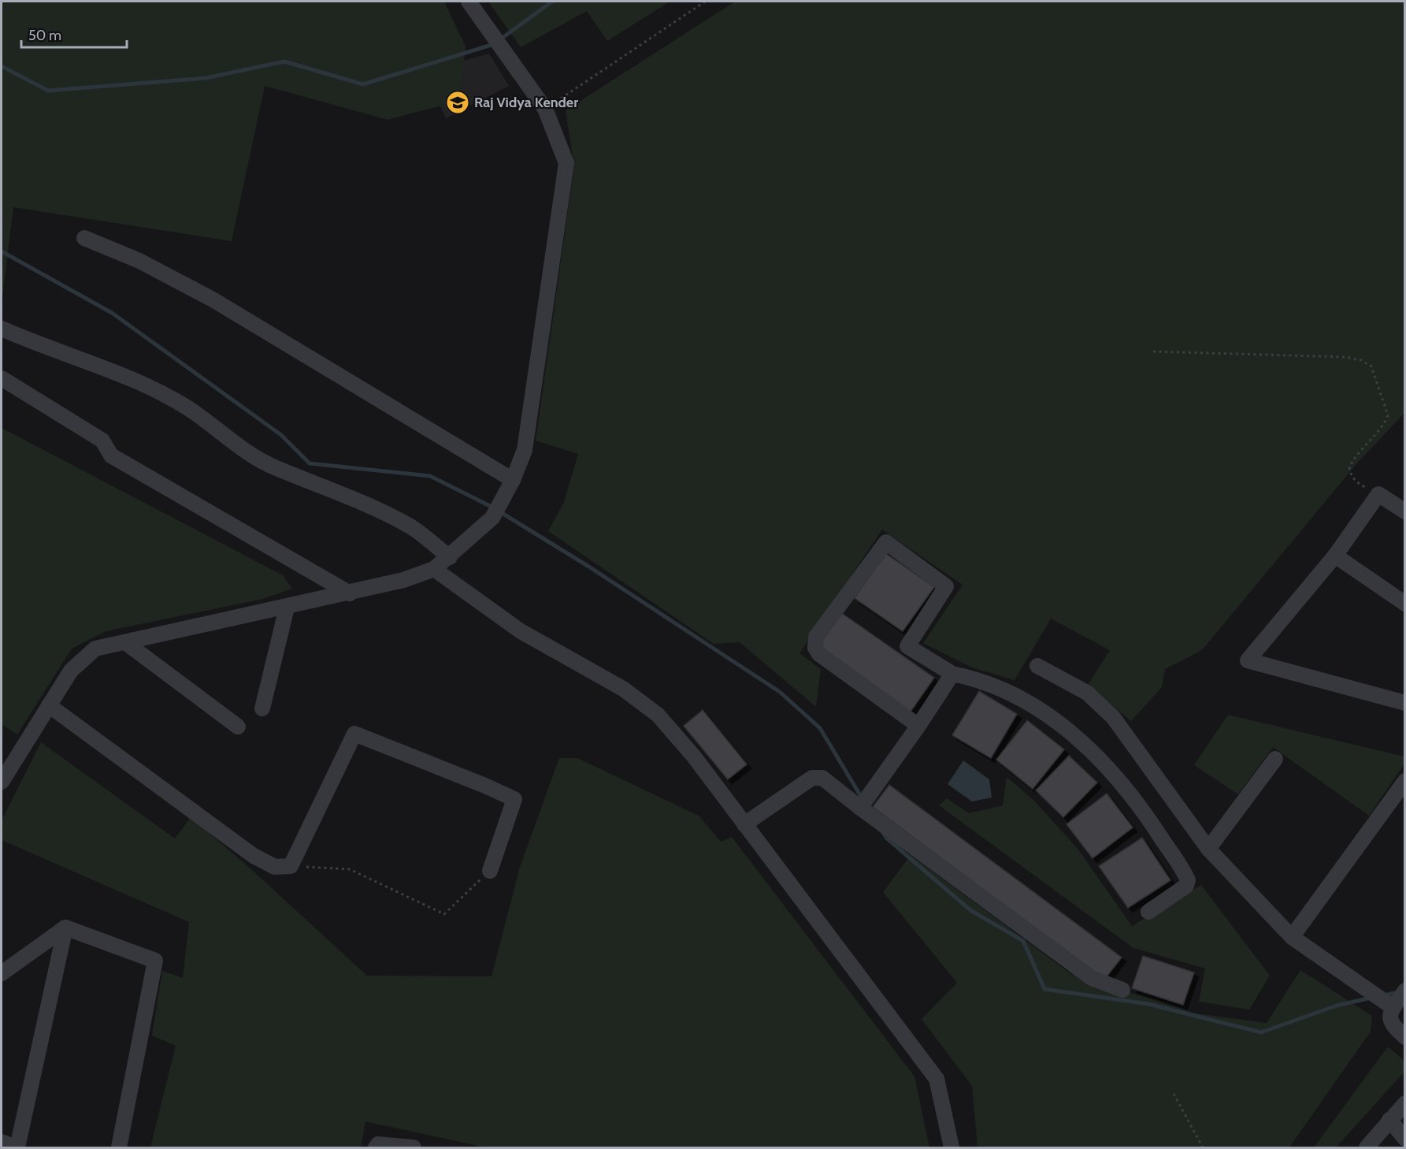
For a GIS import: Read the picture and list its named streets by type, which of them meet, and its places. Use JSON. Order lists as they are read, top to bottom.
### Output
{
  "places": {
    "school or university": ["Raj Vidya Kender"]
  },
  "scale_bar": "50 m"
}
